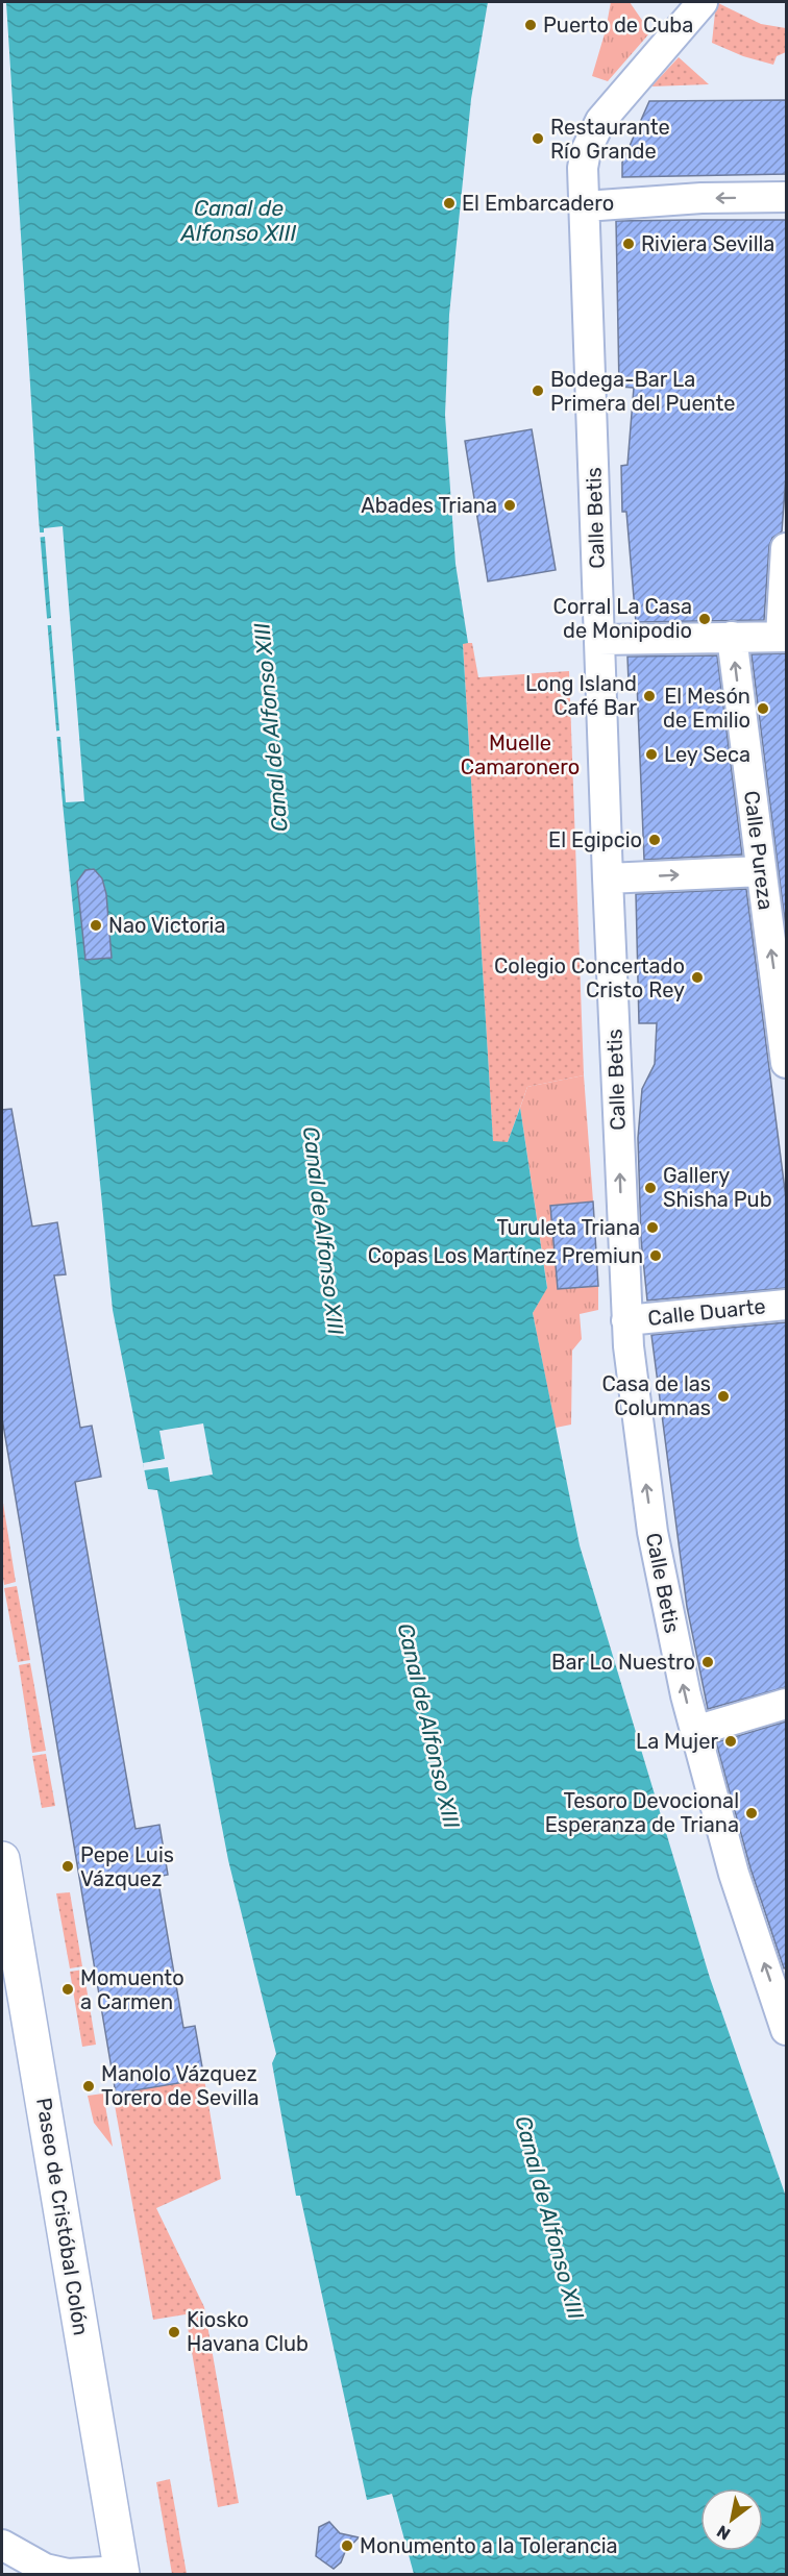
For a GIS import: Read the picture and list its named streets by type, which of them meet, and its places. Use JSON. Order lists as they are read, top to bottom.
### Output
{
  "streets": {
    "main road": ["Paseo de Cristóbal Colón"],
    "street": ["Calle Betis", "Calle Pureza", "Calle Duarte"]
  },
  "crossings": [
    ["Calle Betis", "Calle Duarte"]
  ],
  "one_way": ["Calle Betis", "Calle Pureza"],
  "water": ["Canal de Alfonso XIII"],
  "parks": ["Muelle Camaronero"],
  "places": [
    "Puerto de Cuba",
    "Restaurante Río Grande",
    "El Embarcadero",
    "Riviera Sevilla",
    "Bodega-Bar La Primera del Puente",
    "Abades Triana",
    "Corral La Casa de Monipodio",
    "Long Island Café Bar",
    "El Mesón de Emilio",
    "Ley Seca",
    "El Egipcio",
    "Nao Victoria",
    "Colegio Concertado Cristo Rey",
    "Gallery Shisha Pub",
    "Turuleta Triana",
    "Copas Los Martínez Premiun",
    "Casa de las Columnas",
    "Bar Lo Nuestro",
    "La Mujer",
    "Tesoro Devocional Esperanza de Triana",
    "Pepe Luis Vázquez",
    "Momuento a Carmen",
    "Manolo Vázquez Torero de Sevilla",
    "Kiosko Havana Club",
    "Monumento a la Tolerancia"
  ],
  "north": "bottom left"
}
